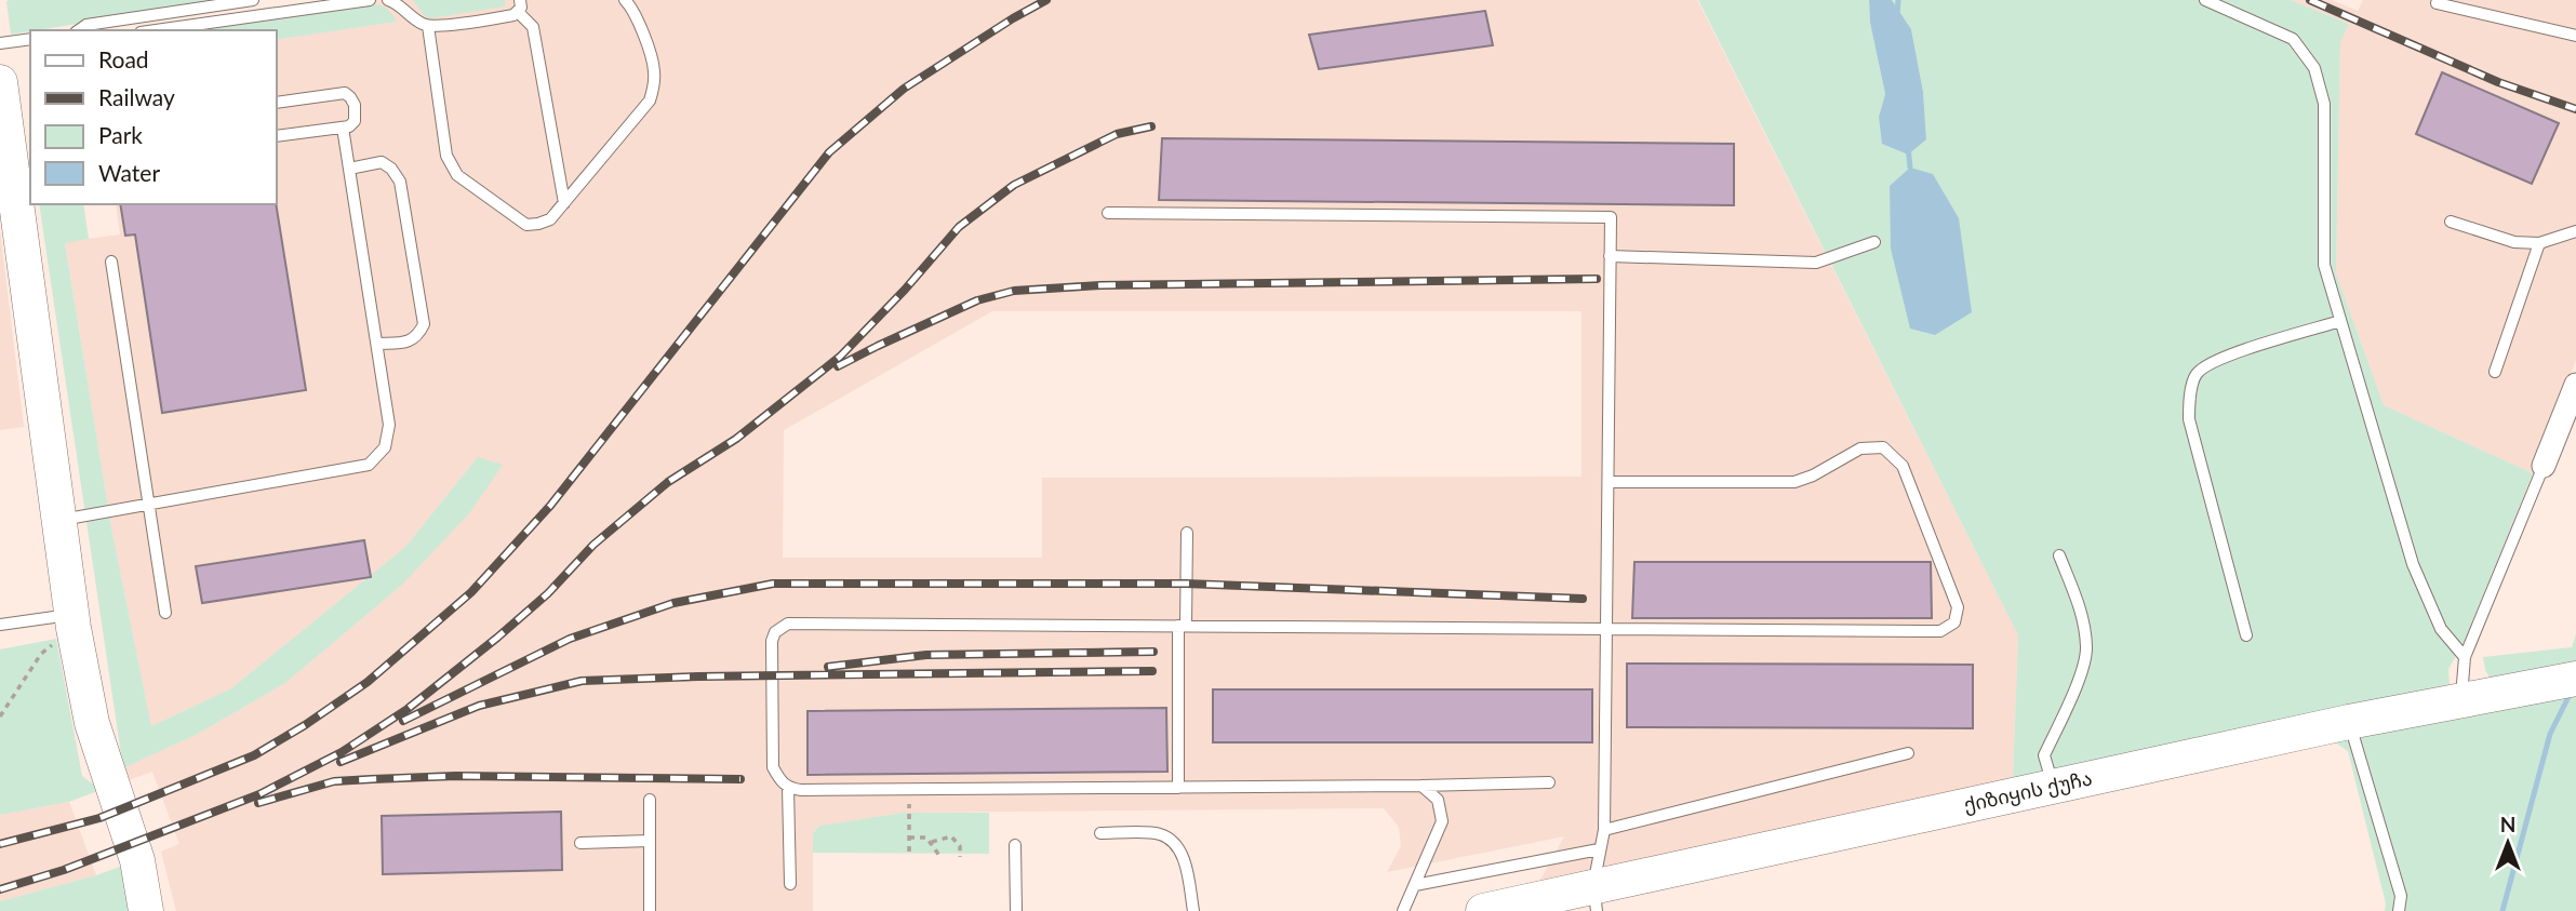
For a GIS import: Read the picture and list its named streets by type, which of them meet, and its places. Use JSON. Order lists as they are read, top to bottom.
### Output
{
  "streets": {
    "street": ["ქიზიყის ქუჩა"]
  },
  "legend": [
    "Road",
    "Railway",
    "Park",
    "Water"
  ],
  "north": "top"
}
